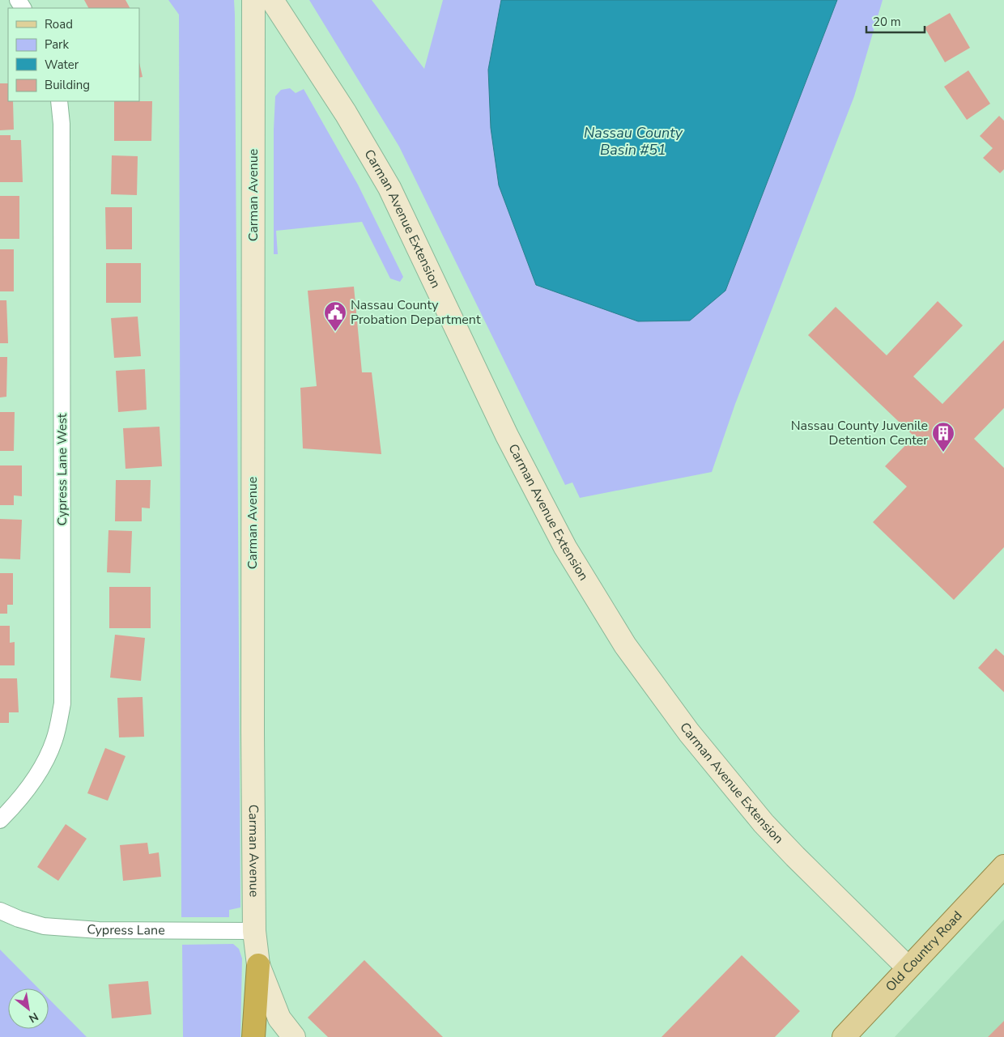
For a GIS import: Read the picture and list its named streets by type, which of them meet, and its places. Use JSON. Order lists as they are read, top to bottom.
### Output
{
  "streets": {
    "main road": ["Carman Avenue", "Carman Avenue Extension", "Old Country Road"],
    "street": ["Cypress Lane West", "Cypress Lane"]
  },
  "crossings": [
    ["Carman Avenue", "Cypress Lane"],
    ["Carman Avenue Extension", "Old Country Road"]
  ],
  "water": ["Nassau County Basin #51"],
  "places": {
    "public building": ["Nassau County Probation Department"],
    "building": ["Nassau County Juvenile Detention Center"]
  },
  "legend": [
    "Road",
    "Park",
    "Water",
    "Building"
  ],
  "scale_bar": "20 m",
  "north": "bottom right"
}
